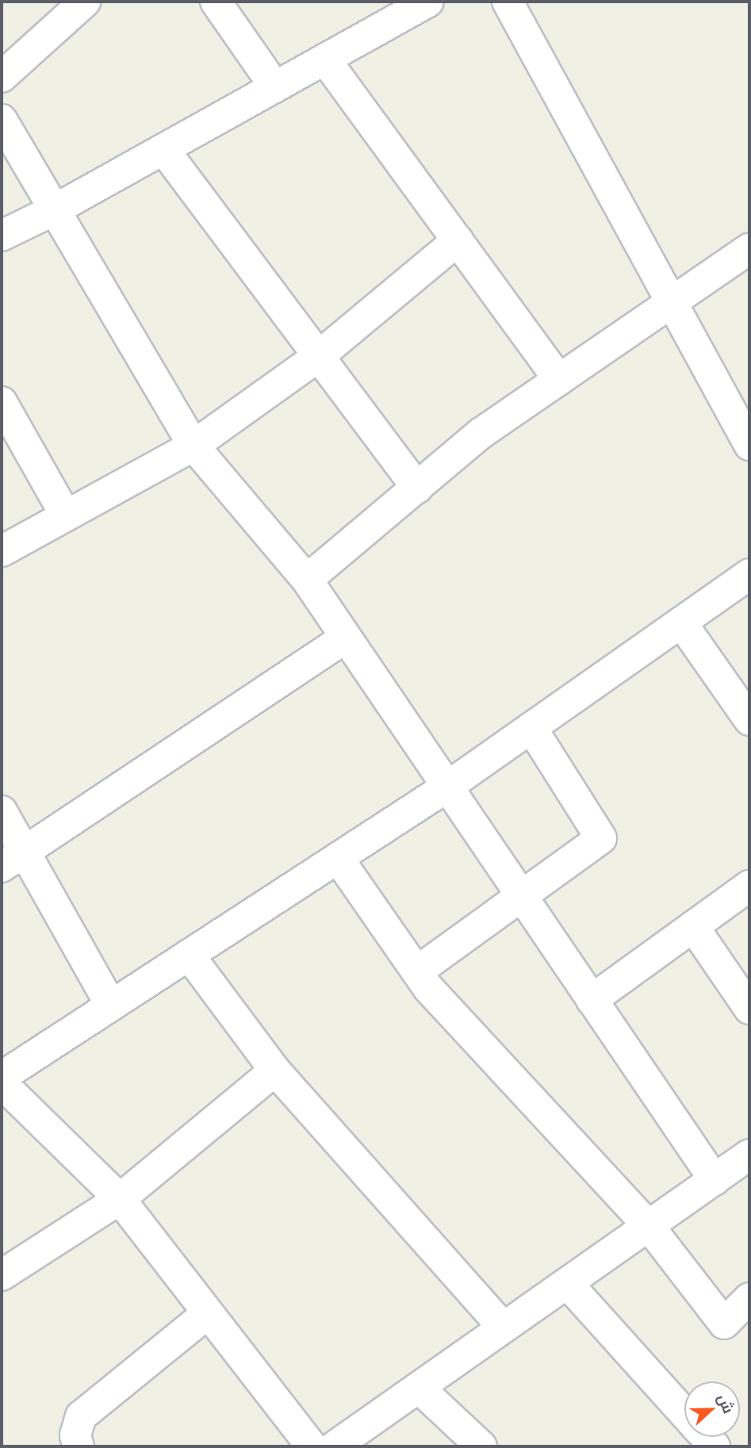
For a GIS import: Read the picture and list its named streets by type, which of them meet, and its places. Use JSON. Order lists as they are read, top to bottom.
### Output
{
  "north": "right"
}
